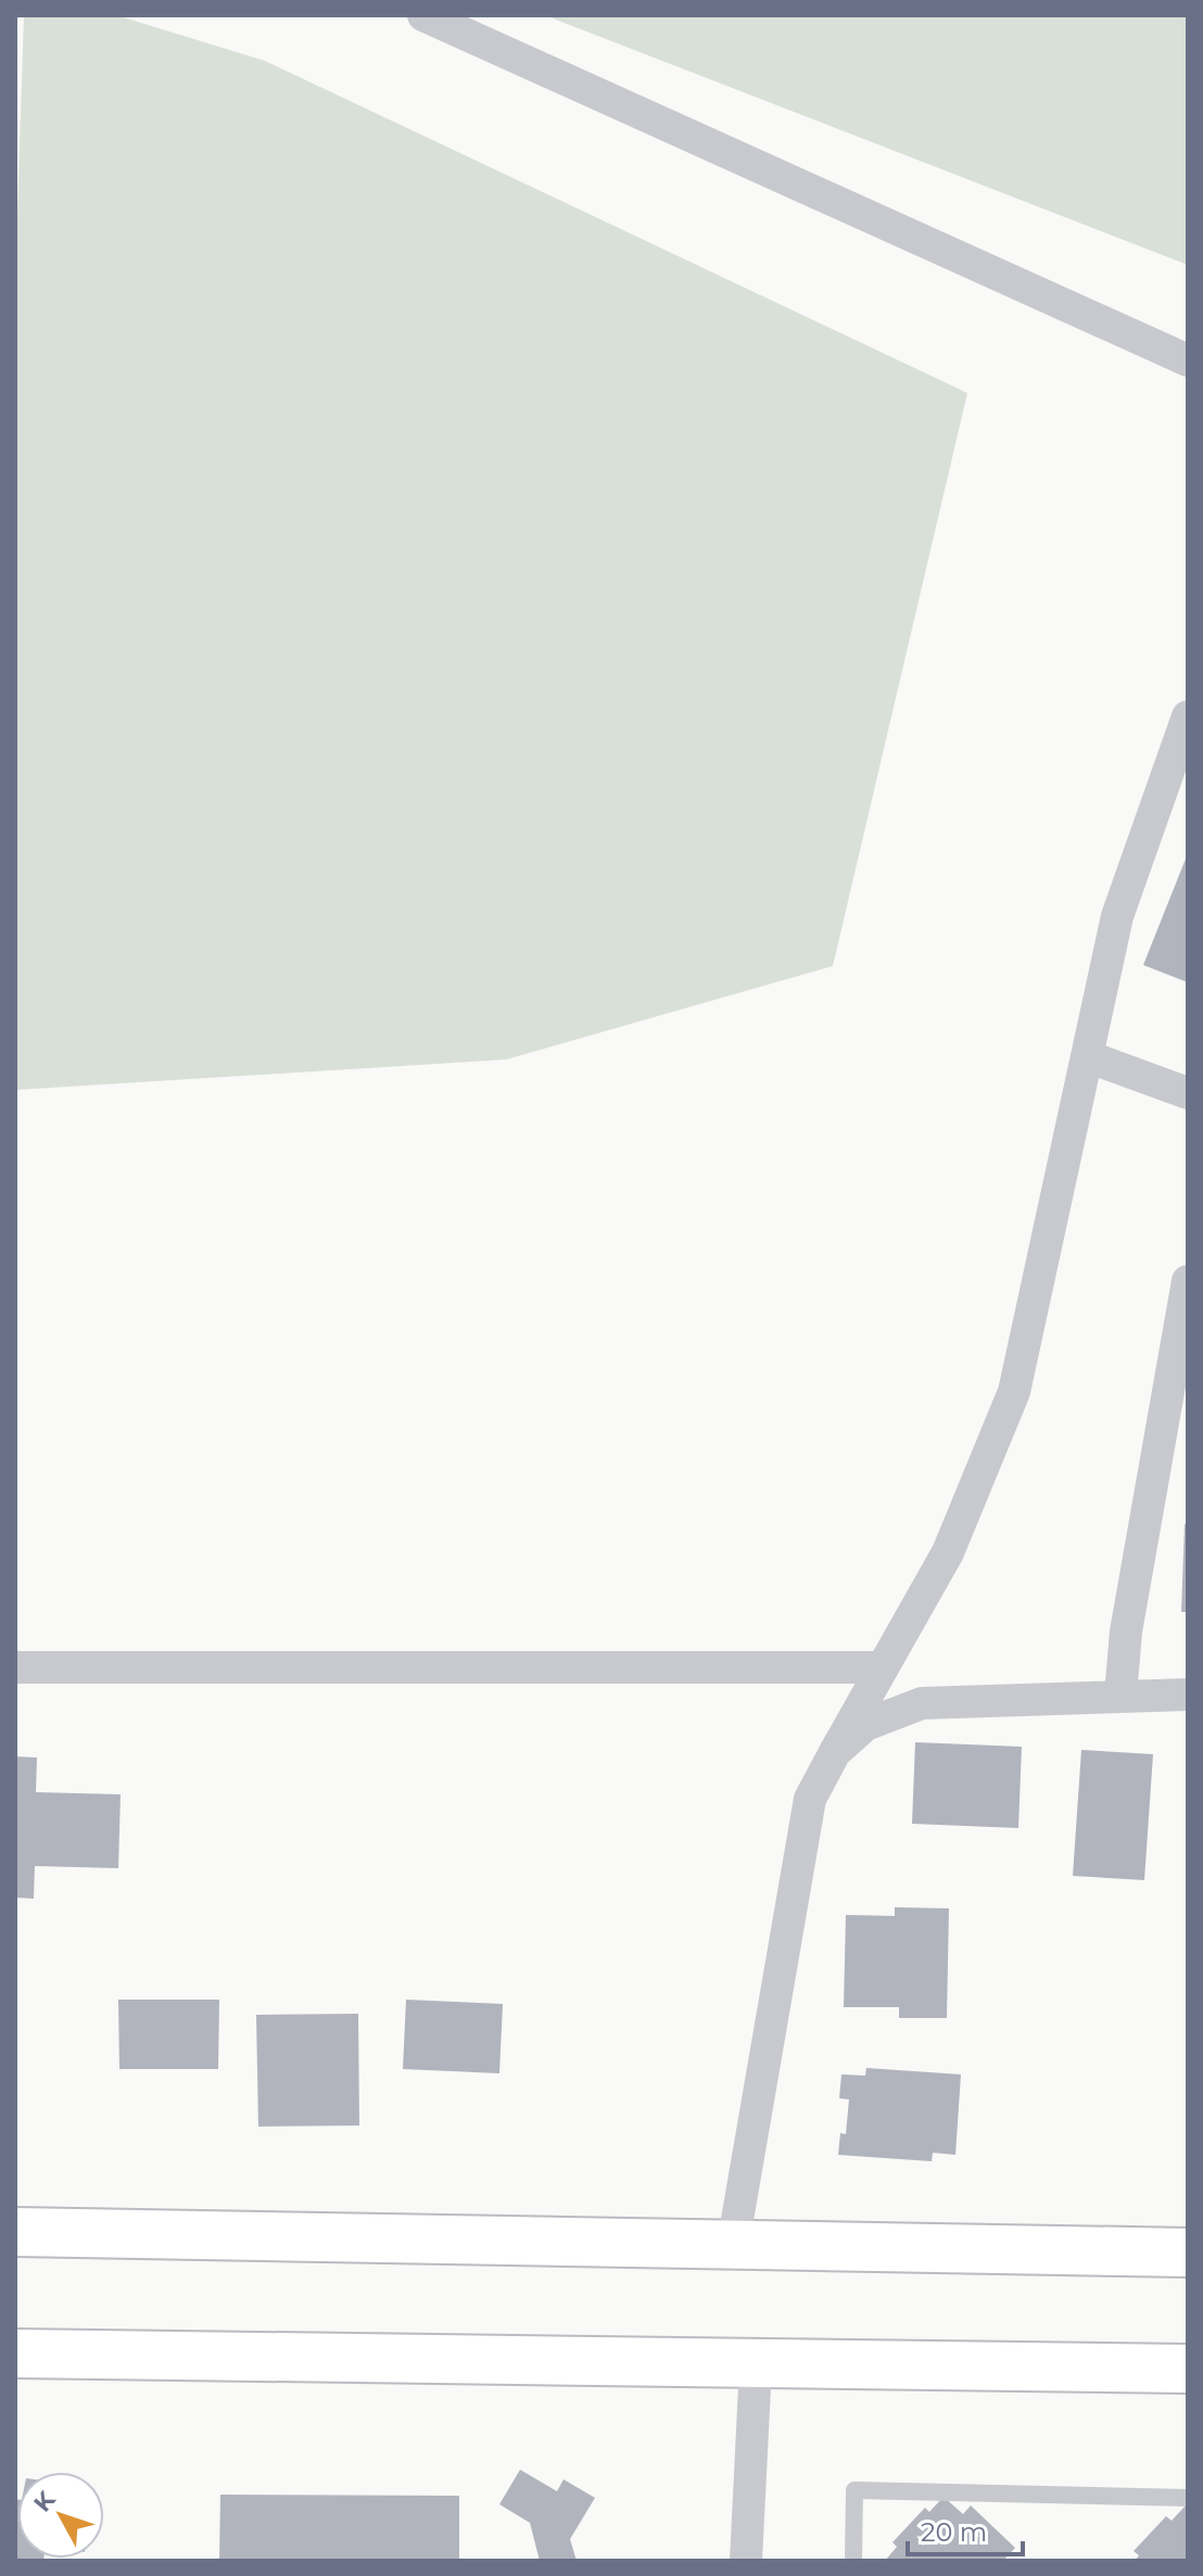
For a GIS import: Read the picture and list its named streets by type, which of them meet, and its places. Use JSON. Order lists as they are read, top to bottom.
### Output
{
  "scale_bar": "20 m",
  "north": "top left"
}
